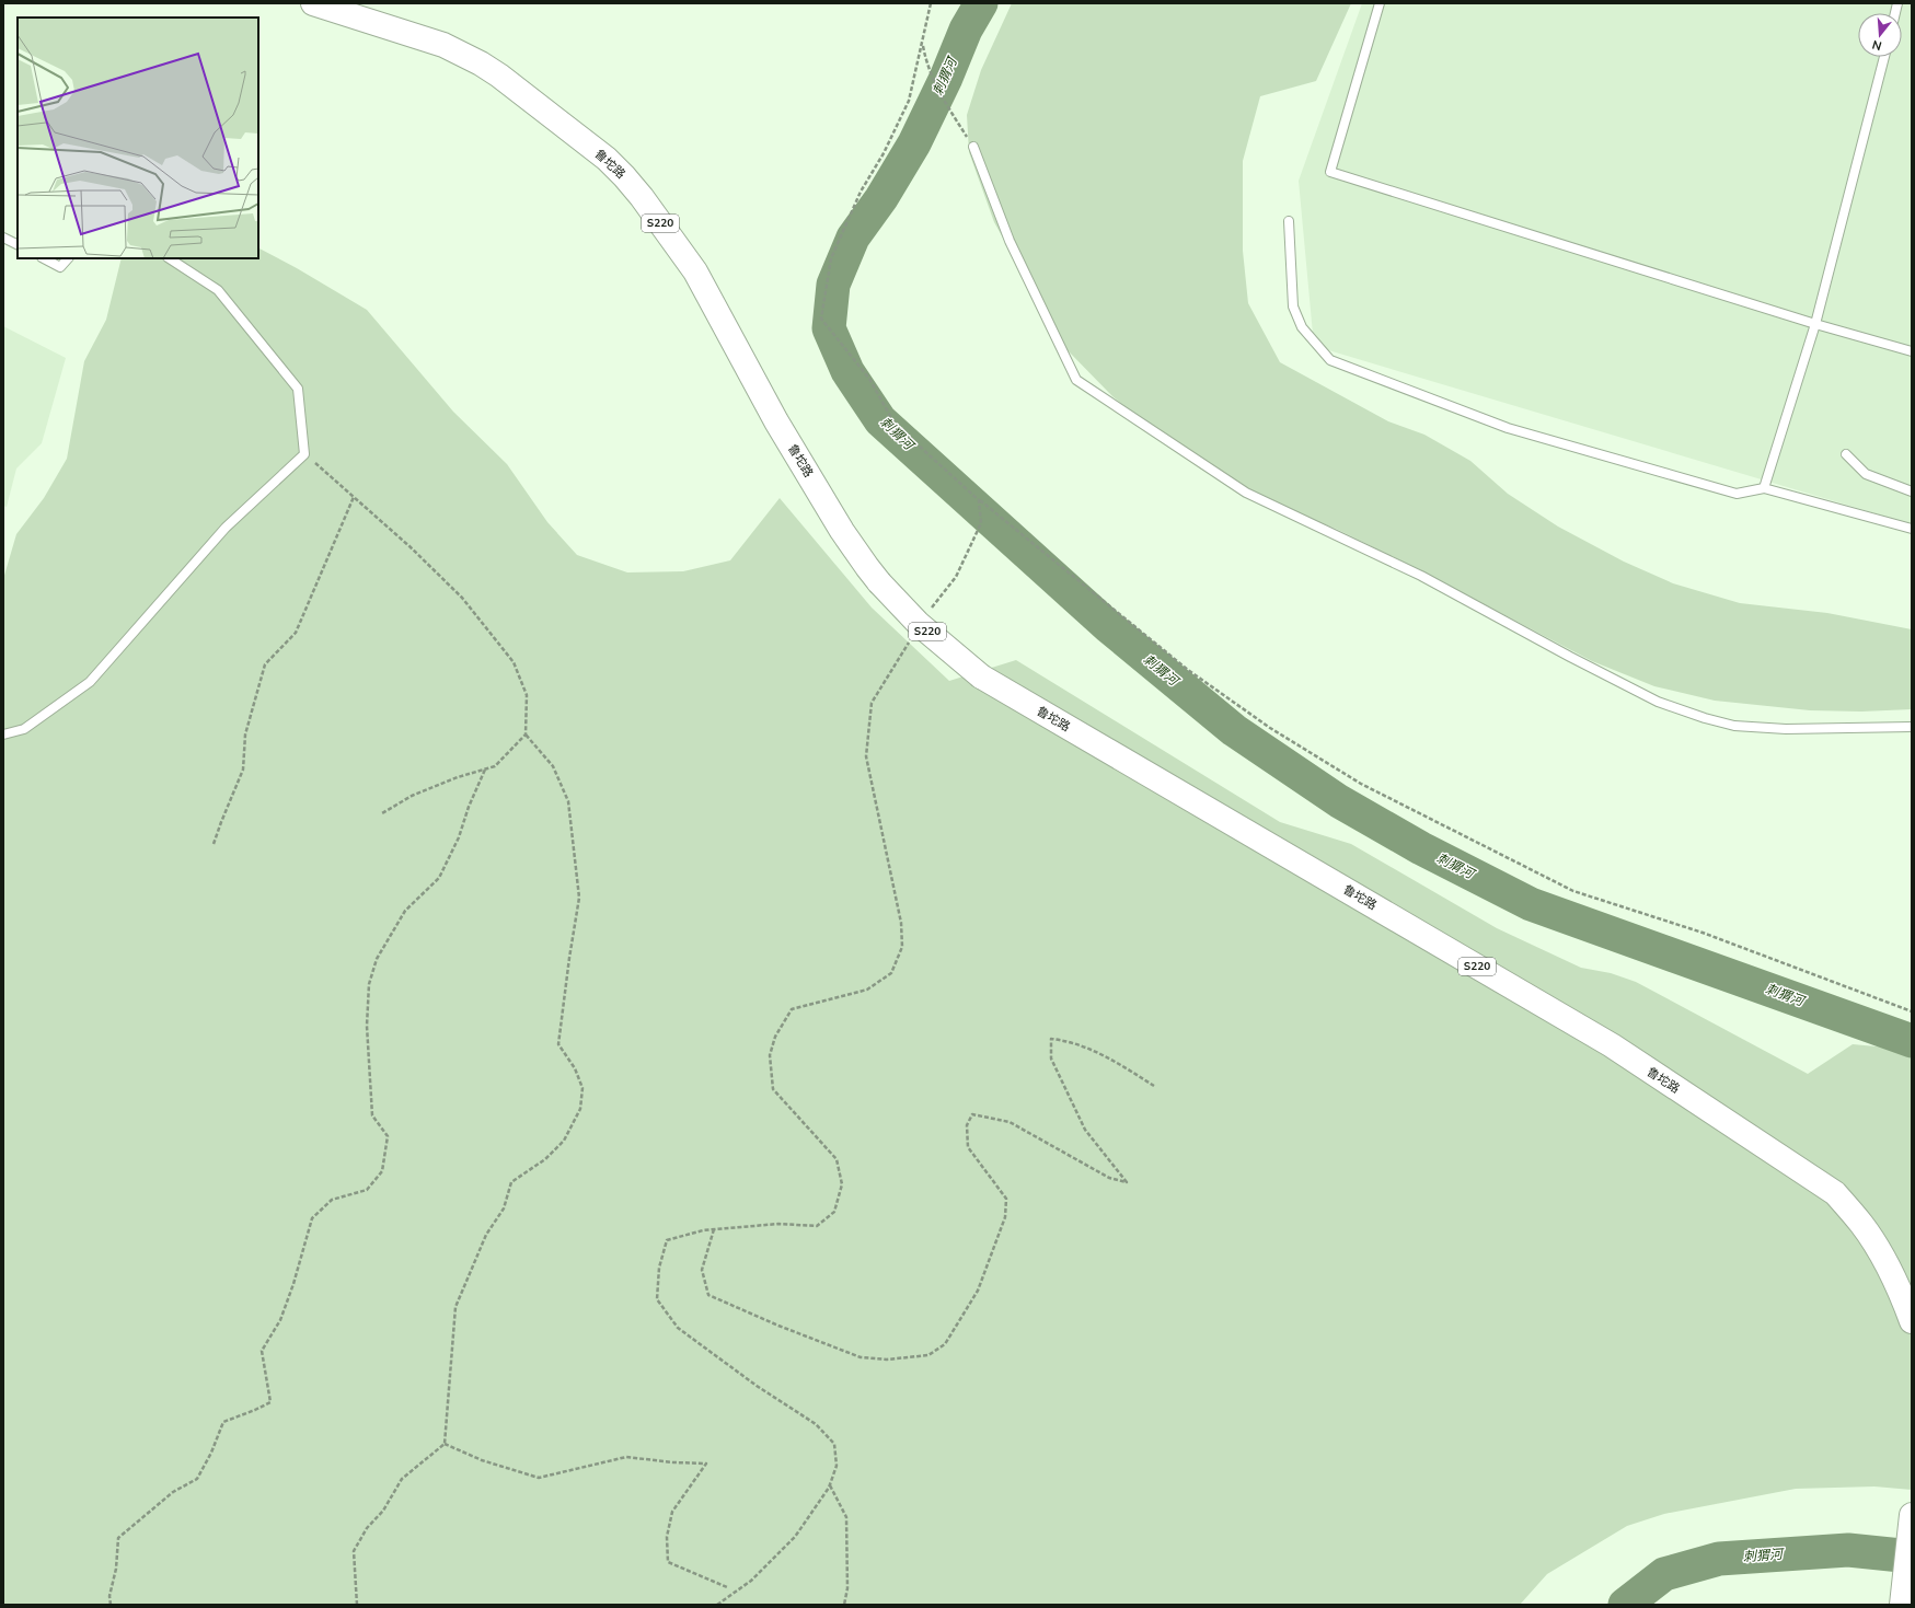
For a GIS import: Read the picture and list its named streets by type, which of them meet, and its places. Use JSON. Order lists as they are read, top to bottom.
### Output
{
  "streets": {
    "main road": ["鲁坨路", "S220"]
  },
  "water": ["刺猬河"],
  "north": "bottom"
}
